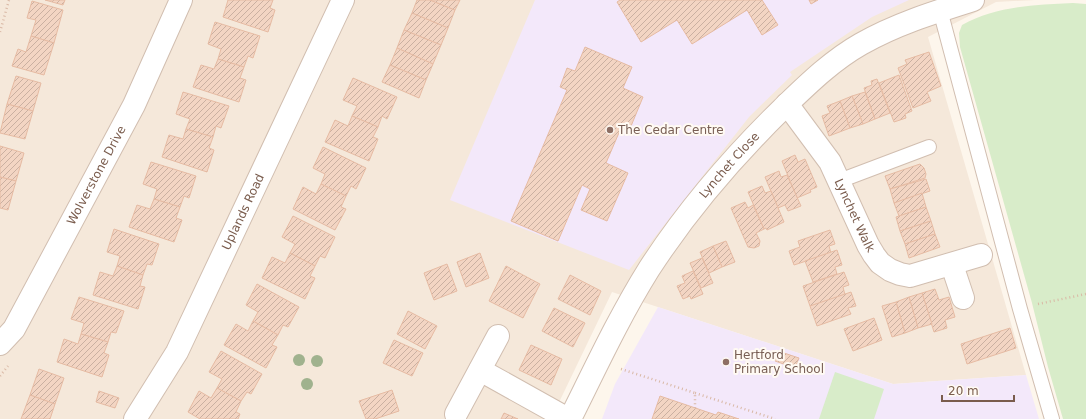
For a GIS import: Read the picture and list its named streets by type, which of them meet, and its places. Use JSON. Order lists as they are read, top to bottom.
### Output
{
  "streets": {
    "street": [
      "Lynchet Close",
      "Wolverstone Drive",
      "Uplands Road",
      "Lynchet Walk"
    ]
  },
  "crossings": [
    ["Lynchet Close", "Lynchet Walk"]
  ],
  "places": ["The Cedar Centre", "Hertford Primary School"],
  "scale_bar": "20 m"
}
